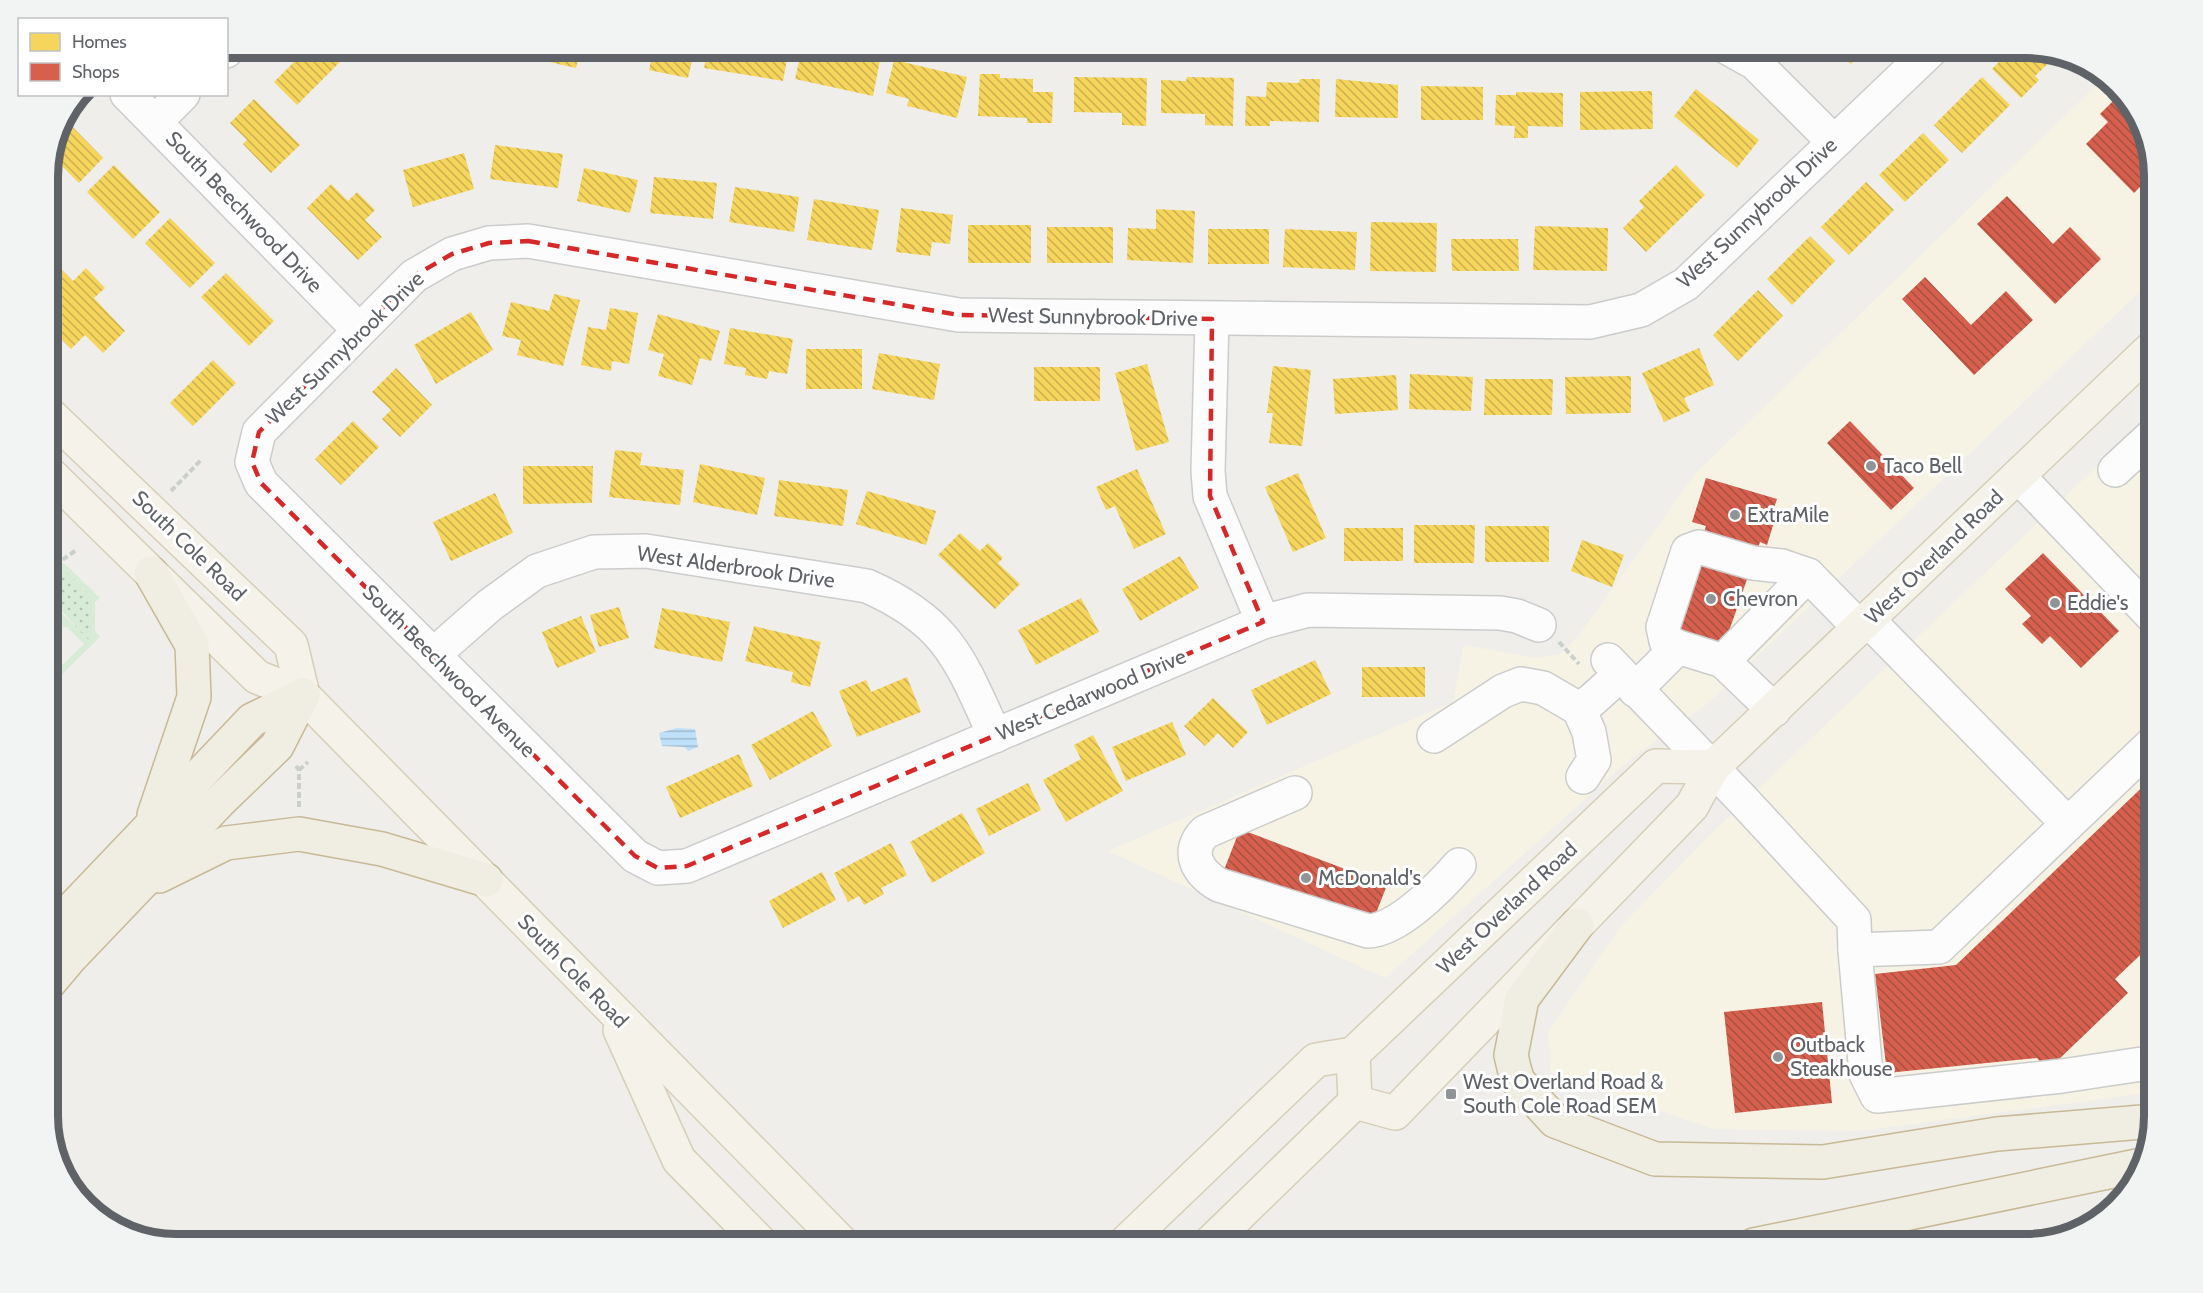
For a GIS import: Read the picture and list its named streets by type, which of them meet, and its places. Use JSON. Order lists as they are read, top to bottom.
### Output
{
  "streets": {
    "main road": ["South Cole Road", "West Overland Road"],
    "street": [
      "South Beechwood Drive",
      "West Sunnybrook Drive",
      "West Alderbrook Drive",
      "South Beechwood Avenue",
      "West Cedarwood Drive"
    ]
  },
  "crossings": [
    ["South Beechwood Drive", "West Sunnybrook Drive"],
    ["West Sunnybrook Drive", "South Beechwood Avenue"],
    ["West Alderbrook Drive", "South Beechwood Avenue"],
    ["West Alderbrook Drive", "West Cedarwood Drive"],
    ["South Beechwood Avenue", "West Cedarwood Drive"]
  ],
  "places": {
    "other": [
      "Taco Bell",
      "ExtraMile",
      "Chevron",
      "Eddie's",
      "McDonald's",
      "Outback Steakhouse"
    ],
    "transit": ["West Overland Road & South Cole Road SEM"]
  },
  "legend": ["Homes", "Shops"]
}
